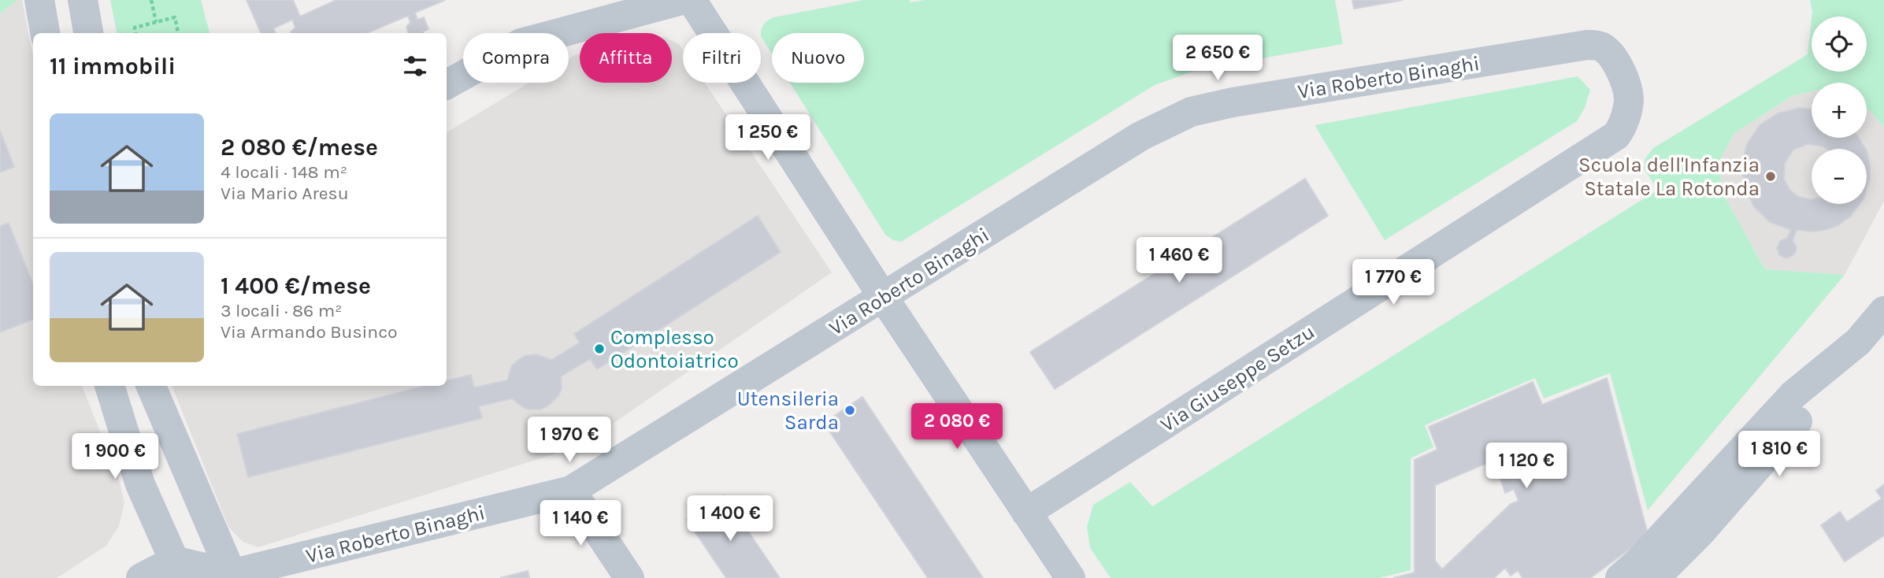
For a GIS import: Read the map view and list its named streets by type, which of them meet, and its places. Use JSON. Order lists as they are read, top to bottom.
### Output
{
  "streets": {
    "street": ["Via Roberto Binaghi", "Via Giuseppe Setzu"]
  },
  "crossings": [
    ["Via Roberto Binaghi", "Via Giuseppe Setzu"]
  ],
  "places": ["Scuola dell'Infanzia Statale La Rotonda", "Complesso Odontoiatrico", "Utensileria Sarda"],
  "page": {
    "map_buttons": ["+", "−"],
    "chip": [
      "Compra",
      "Affitta",
      "Filtri",
      "Nuovo"
    ],
    "heading": "11 immobili",
    "price": [
      "2 650 €",
      "1 250 €",
      "1 460 €",
      "1 770 €",
      "2 080 €",
      "1 970 €",
      "1 810 €",
      "1 900 €",
      "1 120 €",
      "1 400 €",
      "1 140 €"
    ],
    "list": [
      {
        "name": "2 080 €/mese",
        "note": "4 locali · 148 m² · Via Mario Aresu"
      },
      {
        "name": "1 400 €/mese",
        "note": "3 locali · 86 m² · Via Armando Businco"
      }
    ]
  }
}
